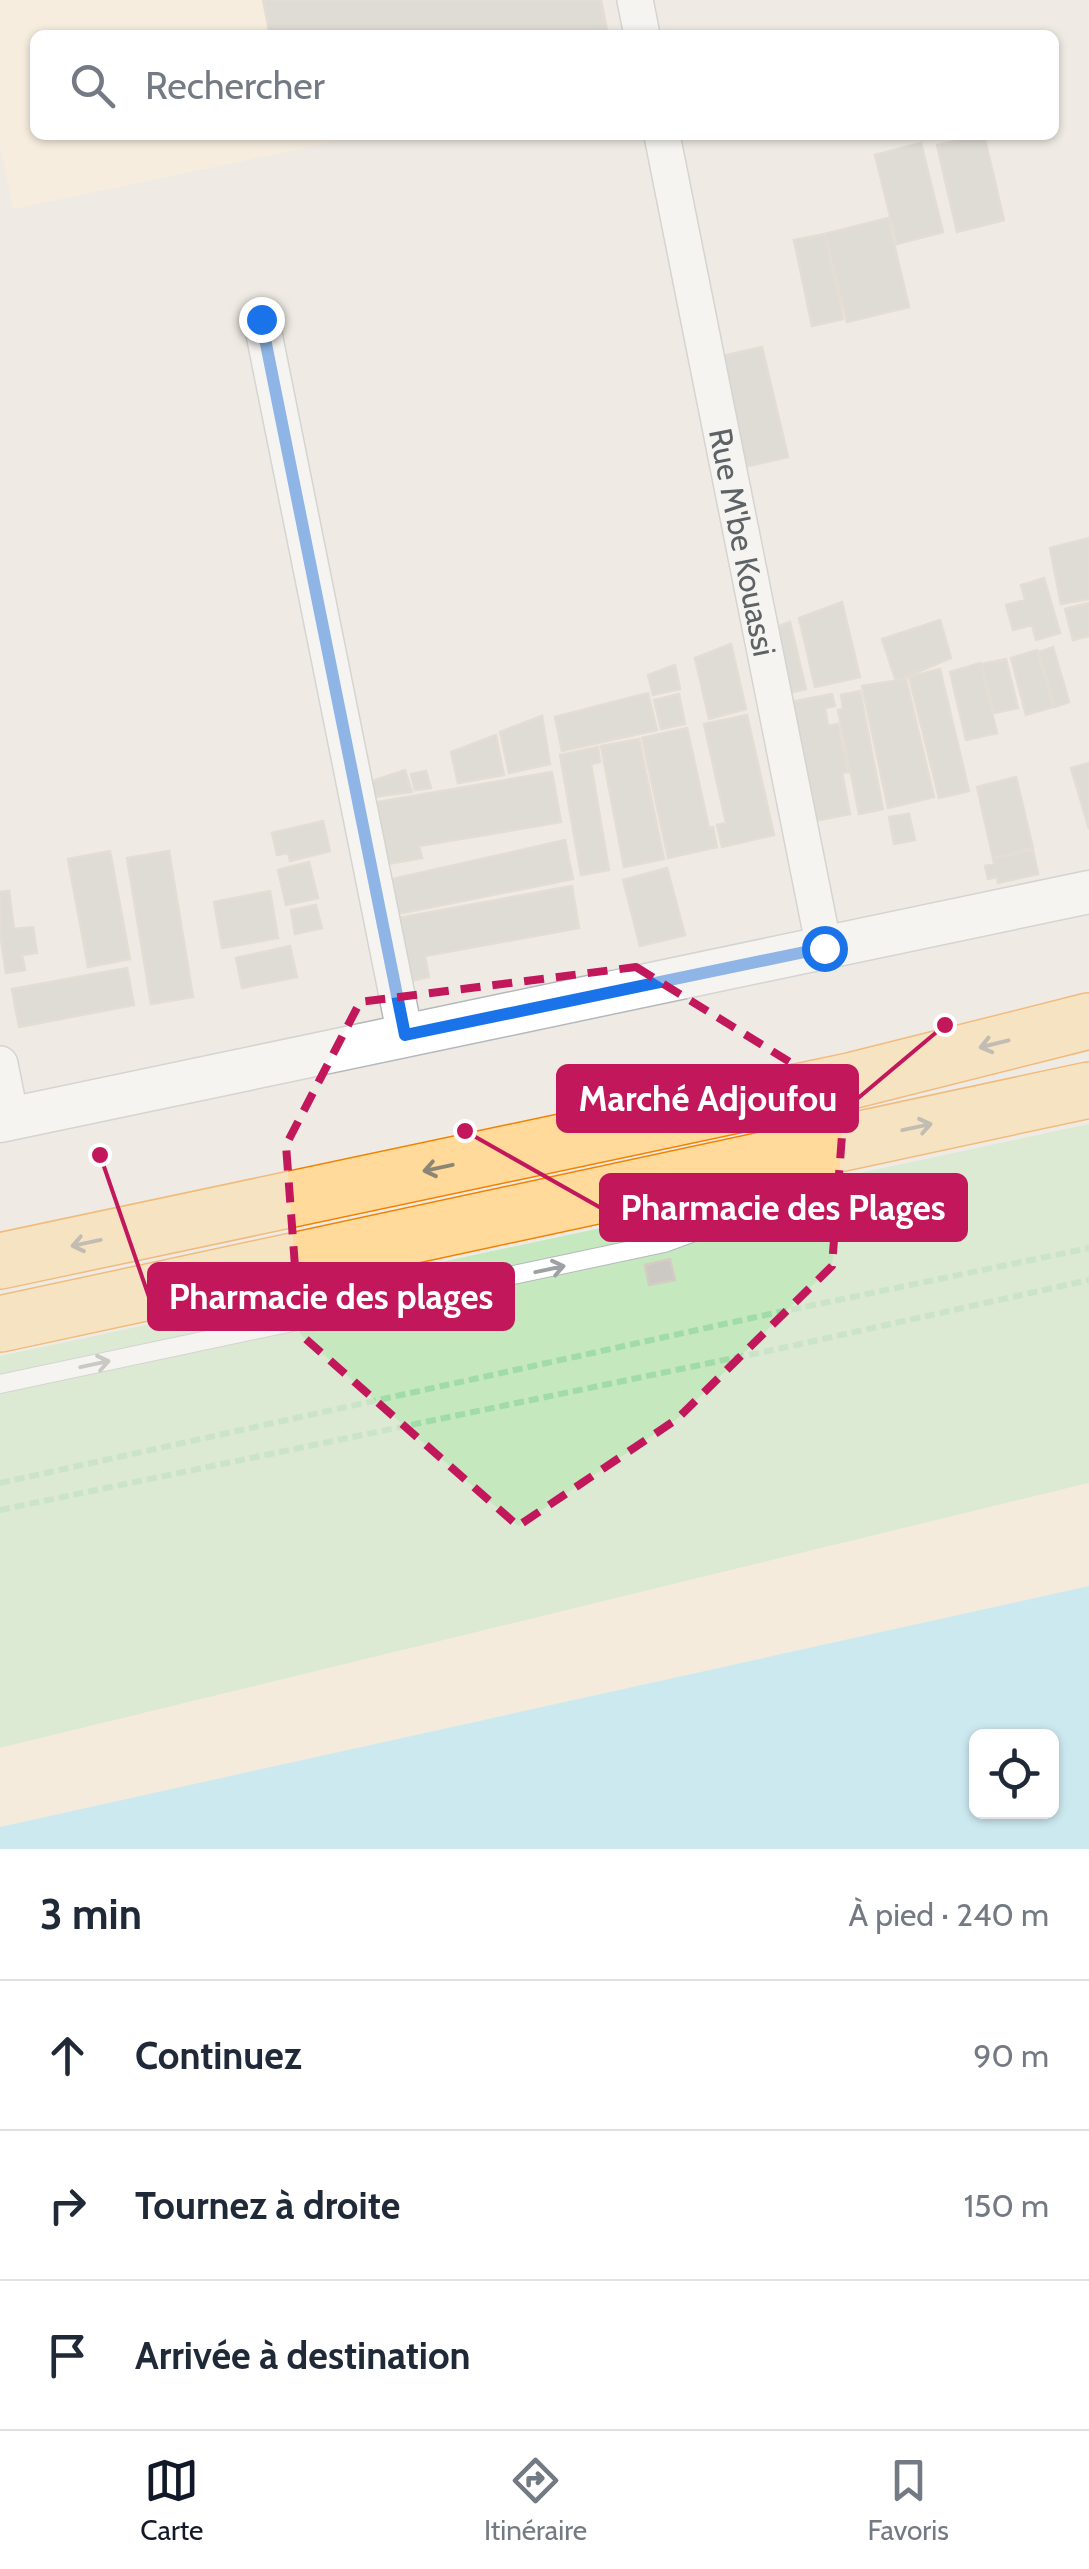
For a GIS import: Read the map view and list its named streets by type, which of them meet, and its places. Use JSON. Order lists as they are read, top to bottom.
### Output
{
  "streets": {
    "street": ["Rue M'be Kouassi"]
  },
  "places": ["Marché Adjoufou", "Pharmacie des Plages", "Pharmacie des plages"],
  "page": {
    "search": "Rechercher",
    "heading": ["3 min", "À pied · 240 m"],
    "list": [
      ["Continuez", "90 m"],
      ["Tournez à droite", "150 m"],
      "Arrivée à destination"
    ],
    "nav": ["Carte", "Itinéraire", "Favoris"]
  }
}
